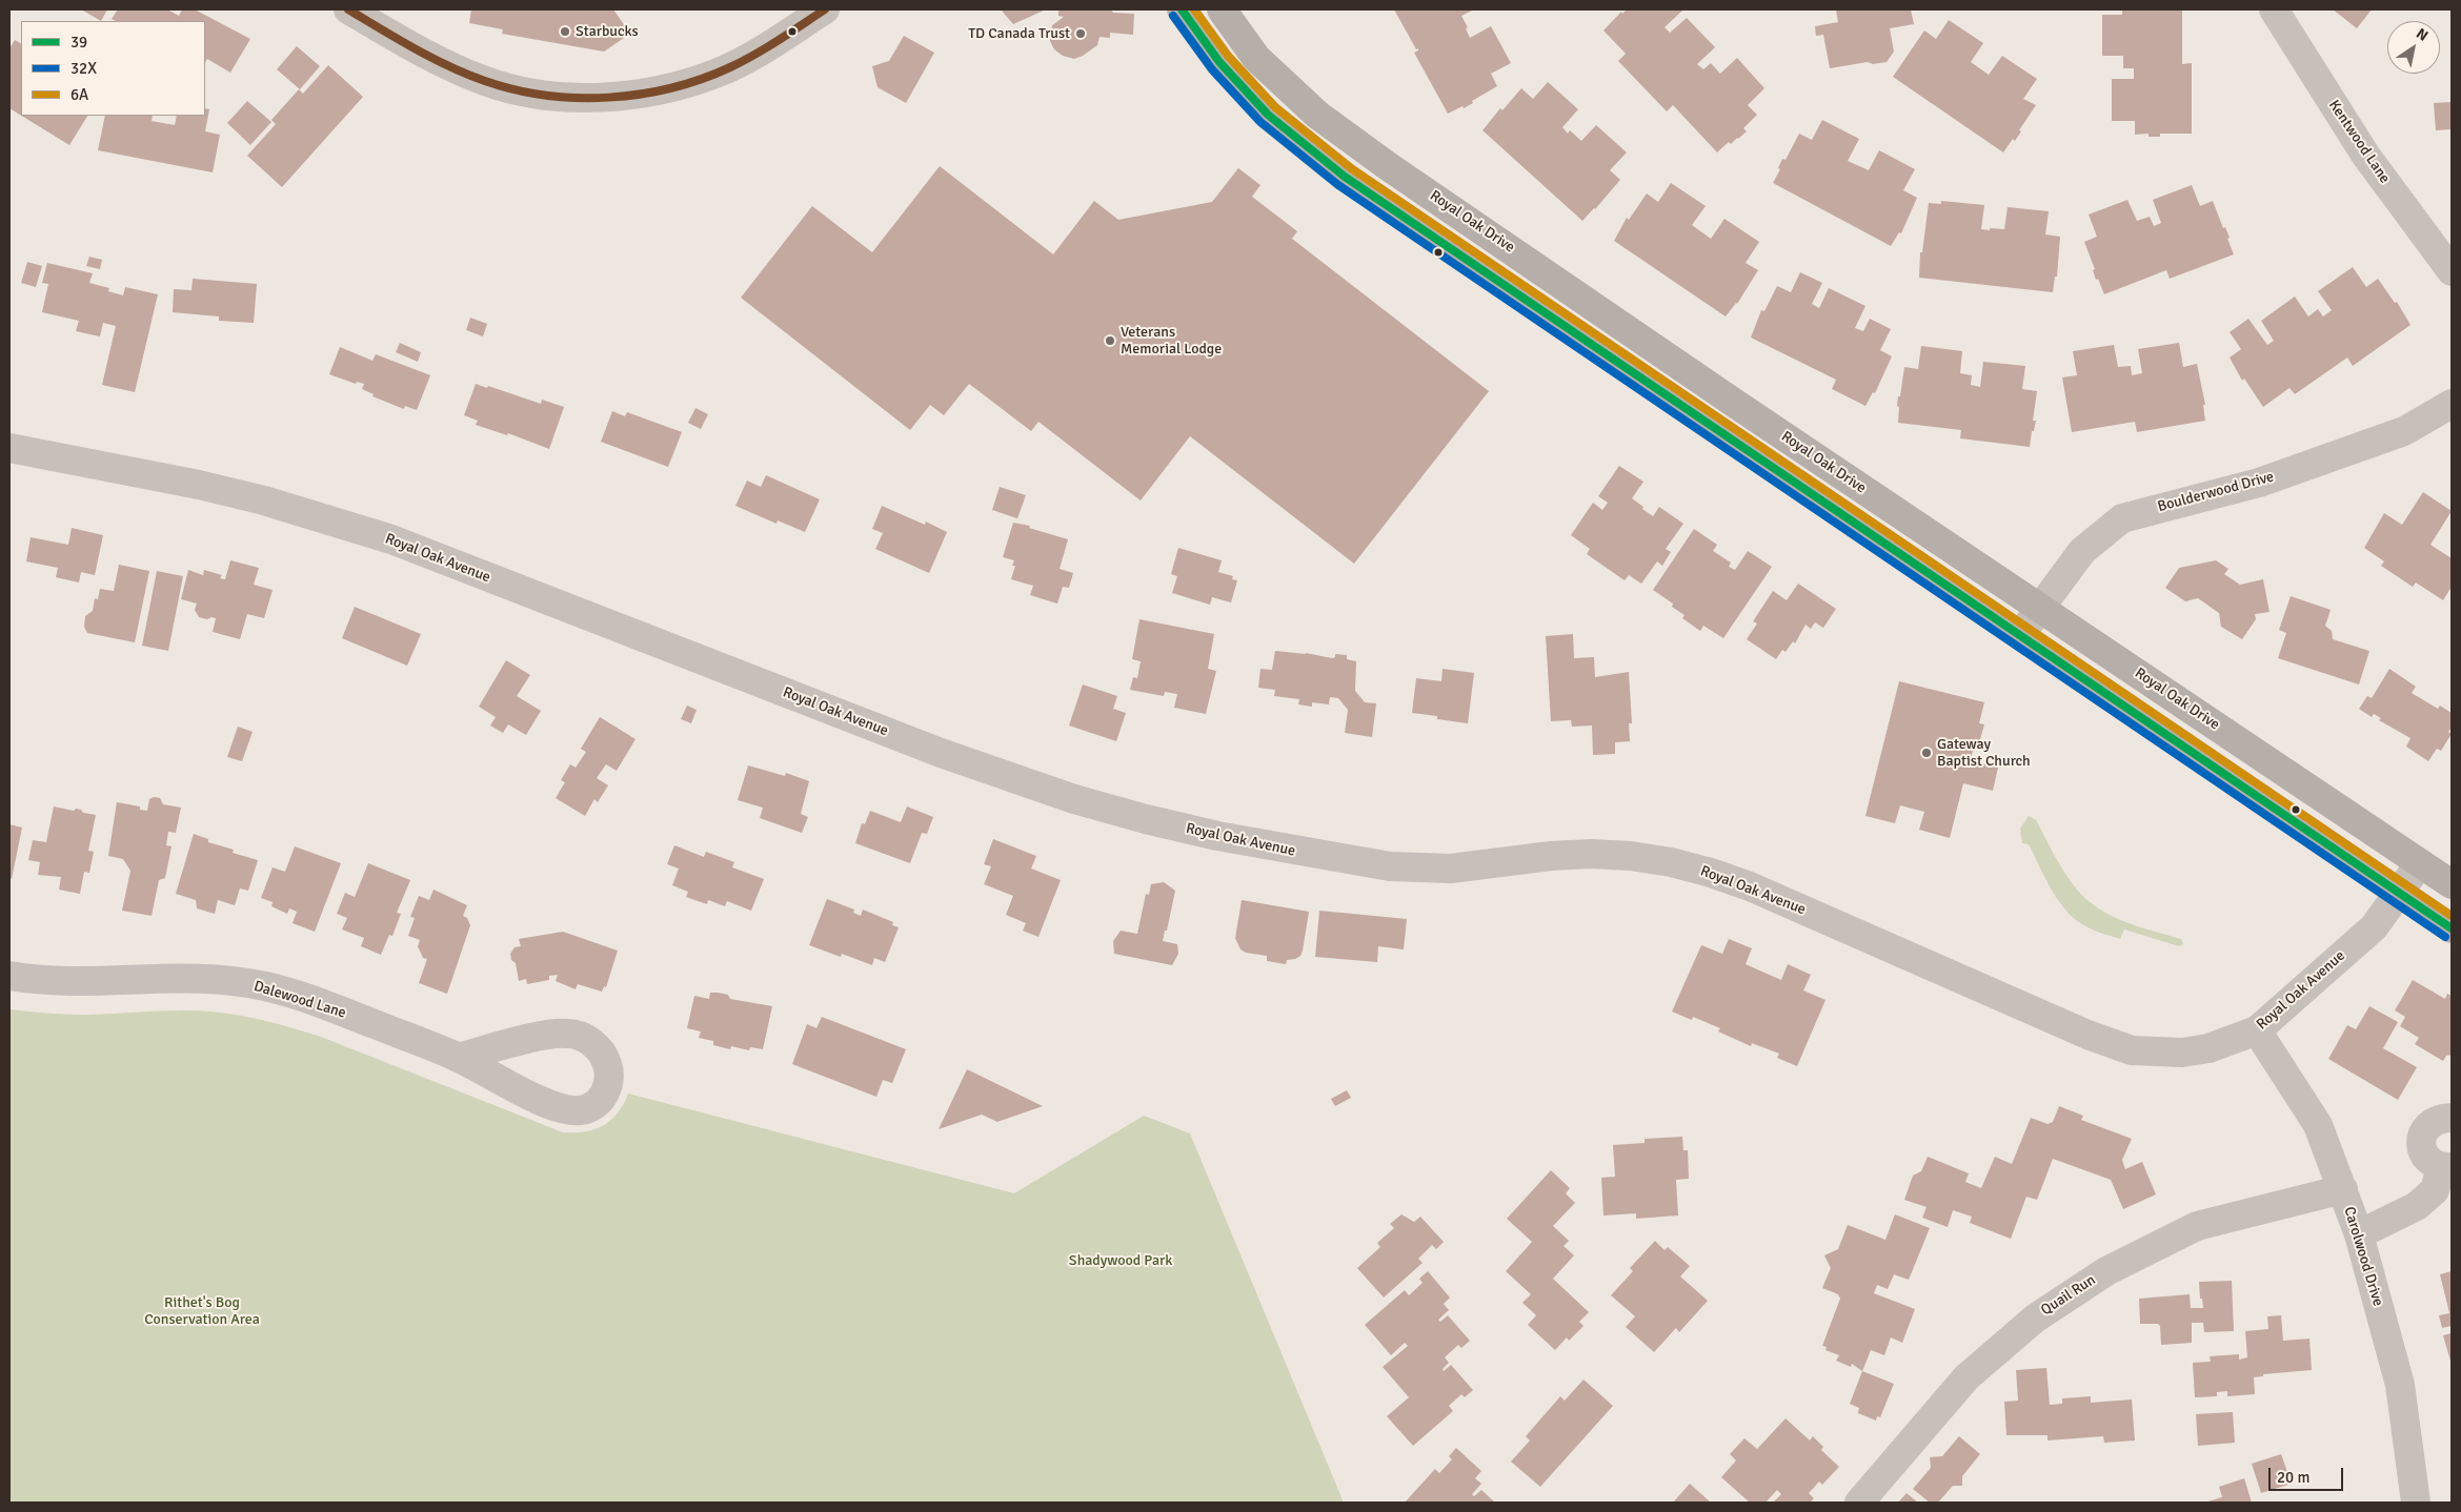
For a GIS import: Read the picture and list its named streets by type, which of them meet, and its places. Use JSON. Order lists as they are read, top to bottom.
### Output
{
  "streets": {
    "main road": ["Royal Oak Drive"],
    "street": [
      "Kentwood Lane",
      "Boulderwood Drive",
      "Royal Oak Avenue",
      "Dalewood Lane",
      "Carolwood Drive",
      "Quail Run"
    ]
  },
  "crossings": [
    ["Royal Oak Drive", "Boulderwood Drive"],
    ["Royal Oak Drive", "Royal Oak Avenue"],
    ["Royal Oak Avenue", "Carolwood Drive"],
    ["Carolwood Drive", "Quail Run"]
  ],
  "parks": ["Shadywood Park", "Rithet's Bog Conservation Area"],
  "places": [
    "Starbucks",
    "TD Canada Trust",
    "Veterans Memorial Lodge",
    "Gateway Baptist Church"
  ],
  "lines": ["transit line 39", "transit line 6A", "transit line 32X"],
  "legend": ["39", "32X", "6A"],
  "scale_bar": "20 m",
  "north": "top right"
}
